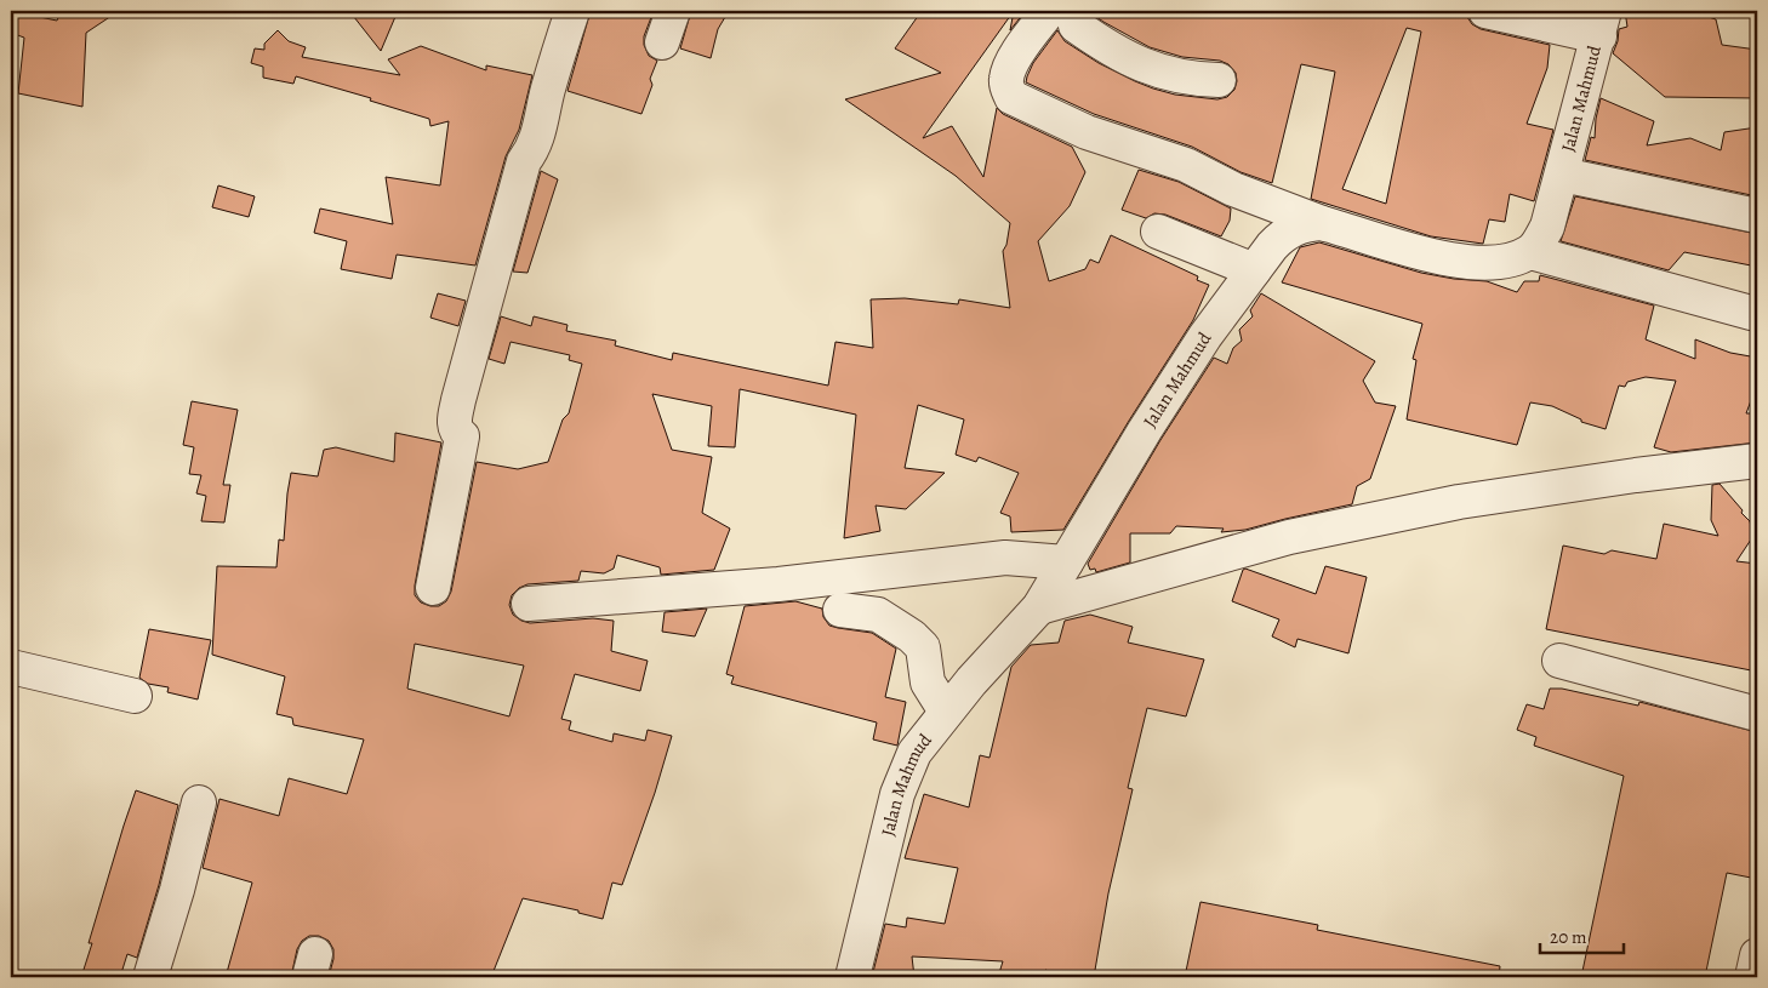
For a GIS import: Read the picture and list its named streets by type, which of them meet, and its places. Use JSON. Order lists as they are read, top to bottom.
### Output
{
  "streets": {
    "street": ["Jalan Mahmud"]
  },
  "scale_bar": "20 m"
}
